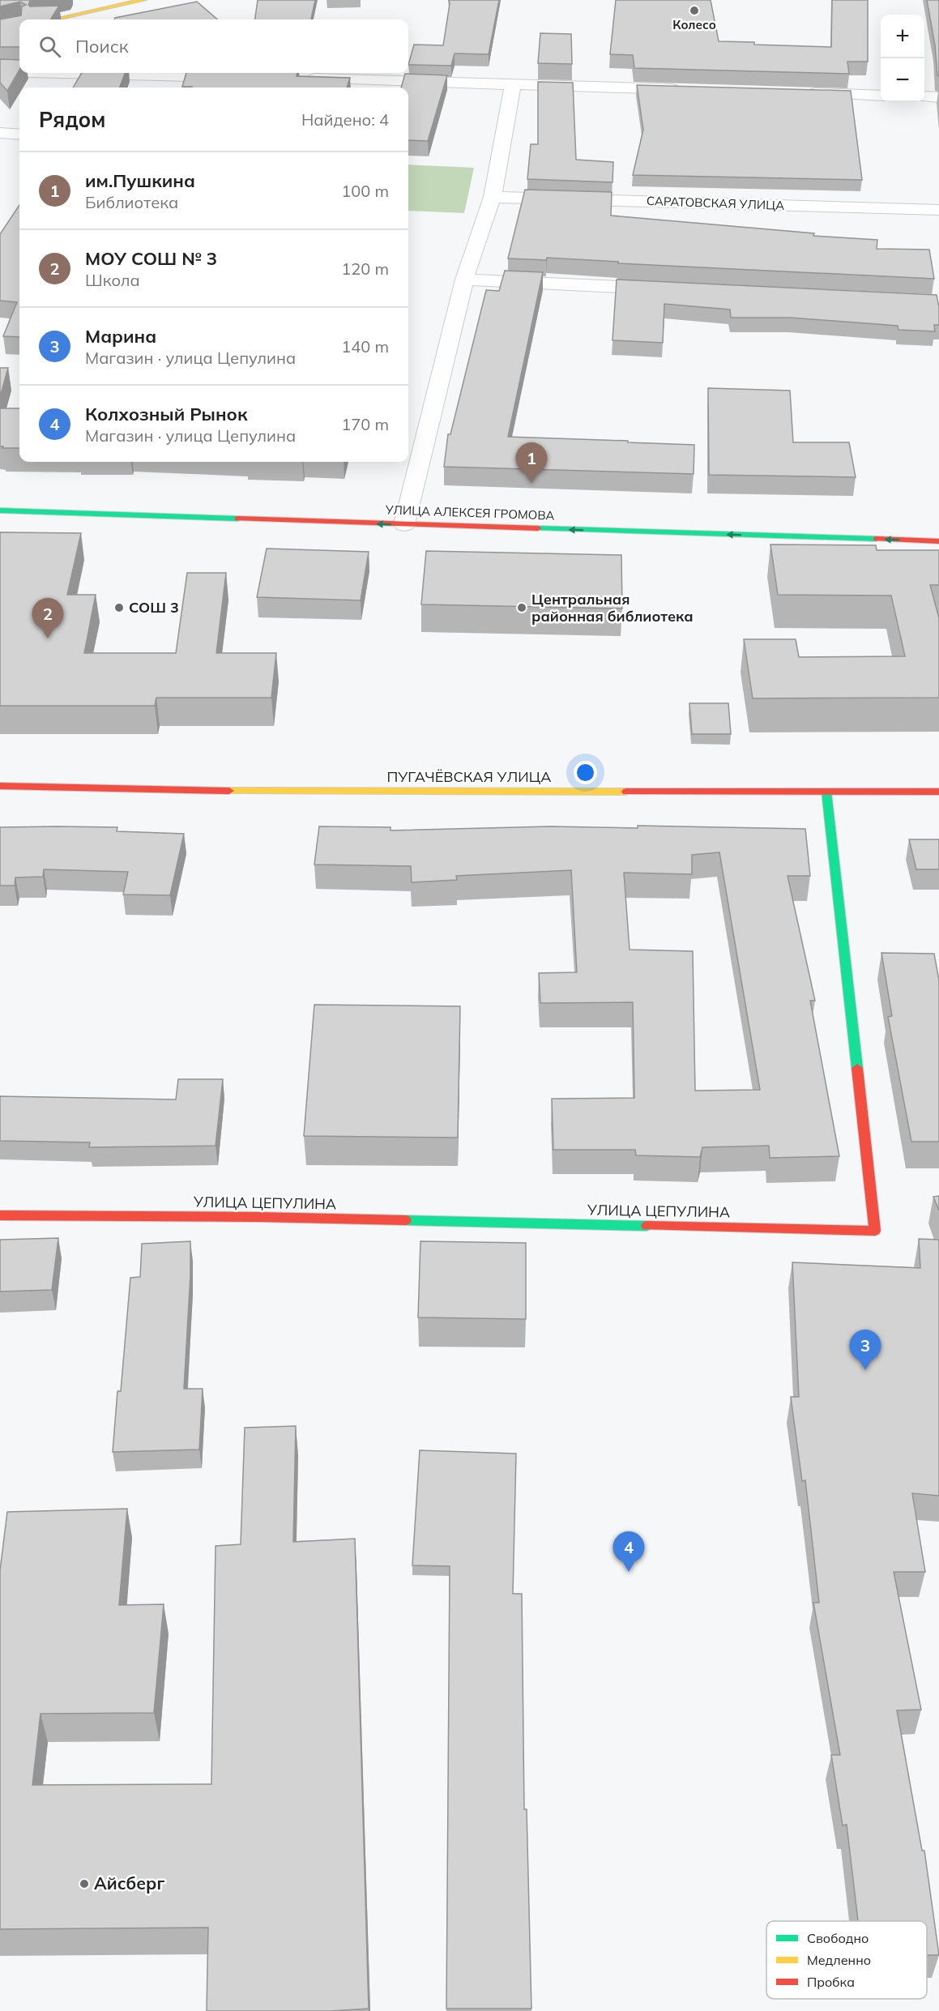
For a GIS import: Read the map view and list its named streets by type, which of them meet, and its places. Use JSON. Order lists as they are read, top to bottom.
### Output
{
  "streets": {
    "street": [
      "САРАТОВСКАЯ УЛИЦА",
      "УЛИЦА АЛЕКСЕЯ ГРОМОВА",
      "ПУГАЧЁВСКАЯ УЛИЦА",
      "УЛИЦА ЦЕПУЛИНА"
    ]
  },
  "crossings": [
    ["ПУГАЧЁВСКАЯ УЛИЦА", "УЛИЦА ЦЕПУЛИНА"]
  ],
  "one_way": ["УЛИЦА АЛЕКСЕЯ ГРОМОВА"],
  "places": [
    "Колесо",
    "СОШ 3",
    "Центральная районная библиотека",
    "Айсберг"
  ],
  "legend": ["Свободно", "Медленно", "Пробка"],
  "page": {
    "map_buttons": ["+", "−"],
    "search": "Поиск",
    "heading": ["Рядом", "Найдено: 4"],
    "list": [
      {
        "mark": "1",
        "name": "им.Пушкина",
        "note": "Библиотека",
        "value": "100 m"
      },
      {
        "mark": "2",
        "name": "МОУ СОШ № 3",
        "note": "Школа",
        "value": "120 m"
      },
      {
        "mark": "3",
        "name": "Марина",
        "note": "Магазин · улица Цепулина",
        "value": "140 m"
      },
      {
        "mark": "4",
        "name": "Колхозный Рынок",
        "note": "Магазин · улица Цепулина",
        "value": "170 m"
      }
    ],
    "pins": [
      "1",
      "2",
      "3",
      "4"
    ]
  }
}
